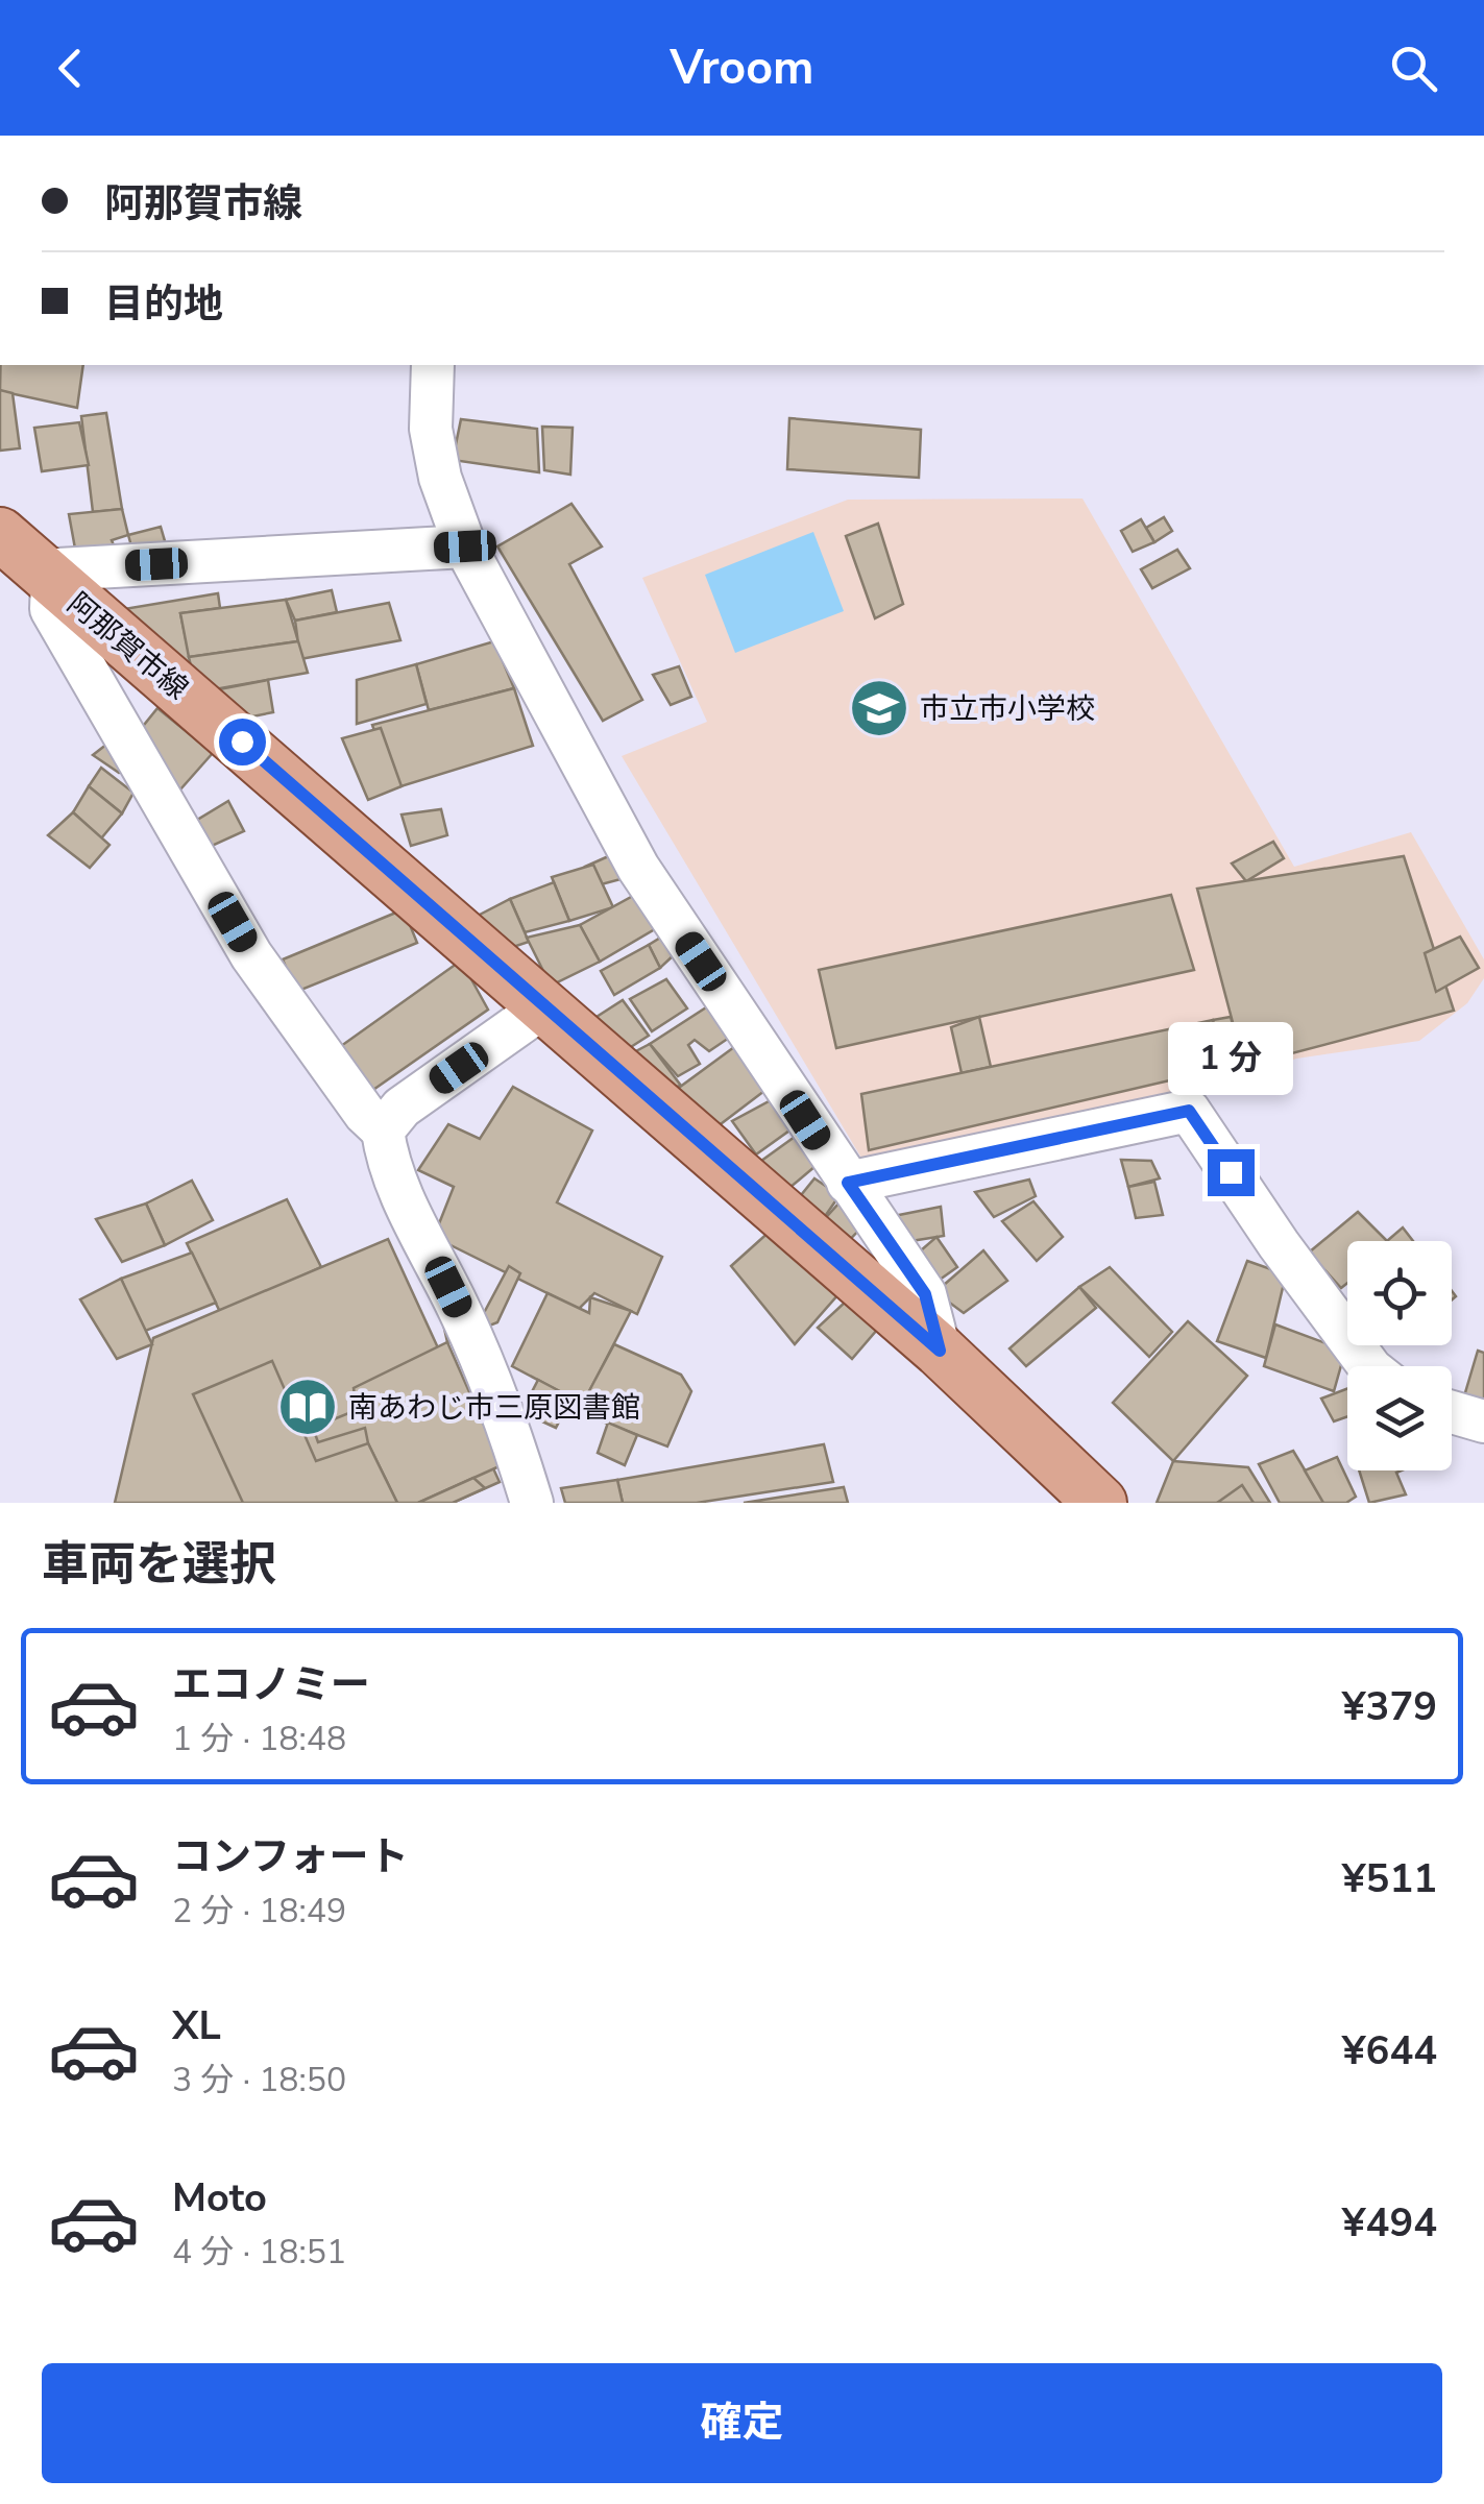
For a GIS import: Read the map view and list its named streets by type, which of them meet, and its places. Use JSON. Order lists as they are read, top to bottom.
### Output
{
  "streets": {
    "main road": ["阿那賀市線"]
  },
  "places": {
    "school or university": ["市立市小学校"],
    "library": ["南あわじ市三原図書館"]
  },
  "page": {
    "header": "Vroom",
    "banner": ["阿那賀市線", "目的地"],
    "bubble": "1 分",
    "heading": "車両を選択",
    "list": [
      {
        "name": "エコノミー",
        "note": "1 分 · 18:48",
        "value": "¥379"
      },
      {
        "name": "コンフォート",
        "note": "2 分 · 18:49",
        "value": "¥511"
      },
      {
        "name": "XL",
        "note": "3 分 · 18:50",
        "value": "¥644"
      },
      {
        "name": "Moto",
        "note": "4 分 · 18:51",
        "value": "¥494"
      }
    ],
    "buttons": "確定"
  }
}
